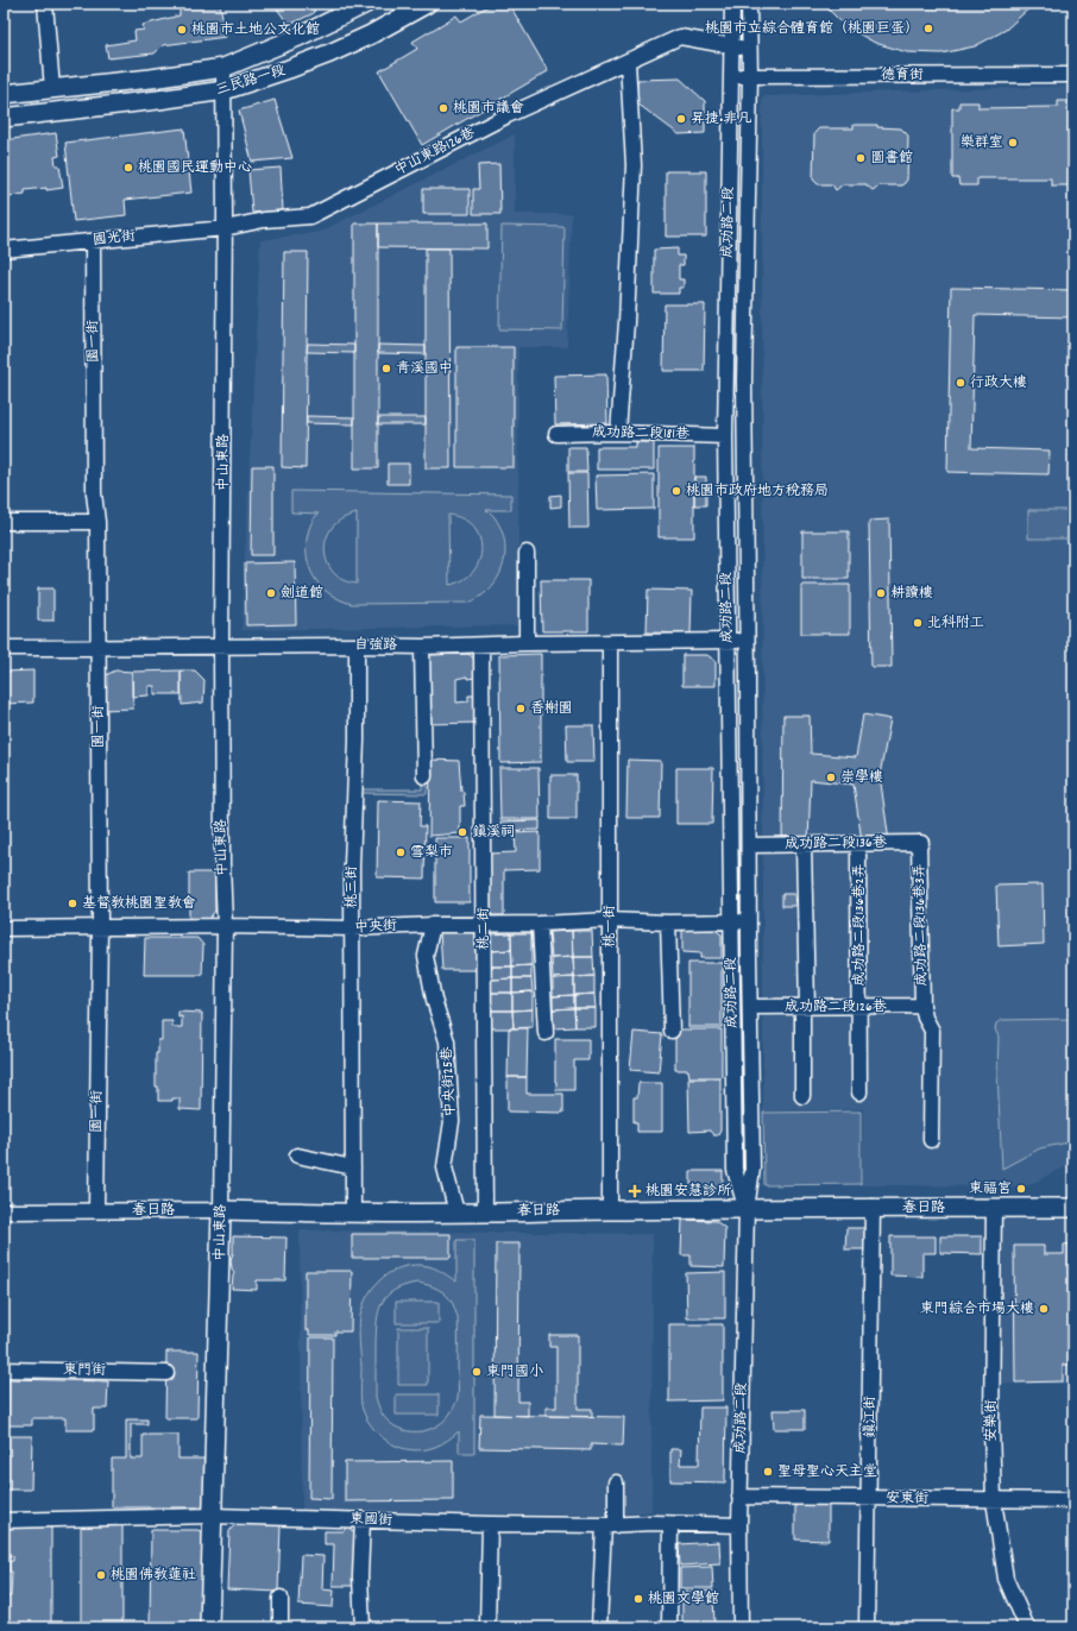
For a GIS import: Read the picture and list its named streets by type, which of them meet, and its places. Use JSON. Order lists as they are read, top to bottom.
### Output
{
  "streets": {
    "main road": ["三民路一段", "中山東路", "春日路"],
    "street": [
      "德育街",
      "中山東路126巷",
      "成功路二段",
      "國光街",
      "園一街",
      "成功路二段181巷",
      "自強路",
      "成功路二段136巷",
      "桃三街",
      "成功路二段136巷2弄",
      "成功路二段136巷3弄",
      "桃一街",
      "中央街",
      "桃二街",
      "成功路二段126巷",
      "中央街25巷",
      "東門街",
      "鎮江街",
      "安樂街",
      "安東街",
      "東國街"
    ]
  },
  "crossings": [
    ["德育街", "成功路二段"],
    ["三民路一段", "中山東路"],
    ["中山東路126巷", "成功路二段"],
    ["中山東路126巷", "國光街"],
    ["中山東路126巷", "中山東路"],
    ["成功路二段", "成功路二段181巷"],
    ["成功路二段", "自強路"],
    ["成功路二段", "成功路二段136巷"],
    ["成功路二段", "中央街"],
    ["成功路二段", "成功路二段126巷"],
    ["成功路二段", "春日路"],
    ["成功路二段", "安東街"],
    ["成功路二段", "東國街"],
    ["國光街", "園一街"],
    ["國光街", "中山東路"],
    ["園一街", "自強路"],
    ["園一街", "中央街"],
    ["園一街", "春日路"],
    ["中山東路", "自強路"],
    ["中山東路", "中央街"],
    ["中山東路", "春日路"],
    ["中山東路", "東國街"],
    ["自強路", "桃三街"],
    ["自強路", "桃一街"],
    ["自強路", "桃二街"],
    ["成功路二段136巷", "成功路二段136巷2弄"],
    ["成功路二段136巷", "成功路二段136巷3弄"],
    ["桃三街", "中央街"],
    ["桃三街", "春日路"],
    ["成功路二段136巷2弄", "成功路二段126巷"],
    ["成功路二段136巷3弄", "成功路二段126巷"],
    ["桃一街", "中央街"],
    ["桃一街", "春日路"],
    ["中央街", "桃二街"],
    ["中央街", "中央街25巷"],
    ["桃二街", "春日路"],
    ["中央街25巷", "春日路"],
    ["春日路", "鎮江街"],
    ["春日路", "安樂街"],
    ["鎮江街", "安東街"],
    ["安樂街", "安東街"]
  ],
  "places": {
    "other": [
      "桃園市立綜合體育館（桃園巨蛋）",
      "桃園市土地公文化館",
      "桃園市議會",
      "昇捷•非凡",
      "樂群室",
      "圖書館",
      "桃園國民運動中心",
      "青溪國中",
      "行政大樓",
      "桃園市政府地方稅務局",
      "劍道館",
      "耕讀樓",
      "北科附工",
      "香榭園",
      "崇學樓",
      "鎮溪祠",
      "雪梨市",
      "基督教桃園聖教會",
      "東福宮",
      "東門綜合市場大樓",
      "東門國小",
      "聖母聖心天主堂",
      "桃園佛教蓮社",
      "桃園文學館"
    ],
    "health": ["桃園安慧診所"]
  }
}
